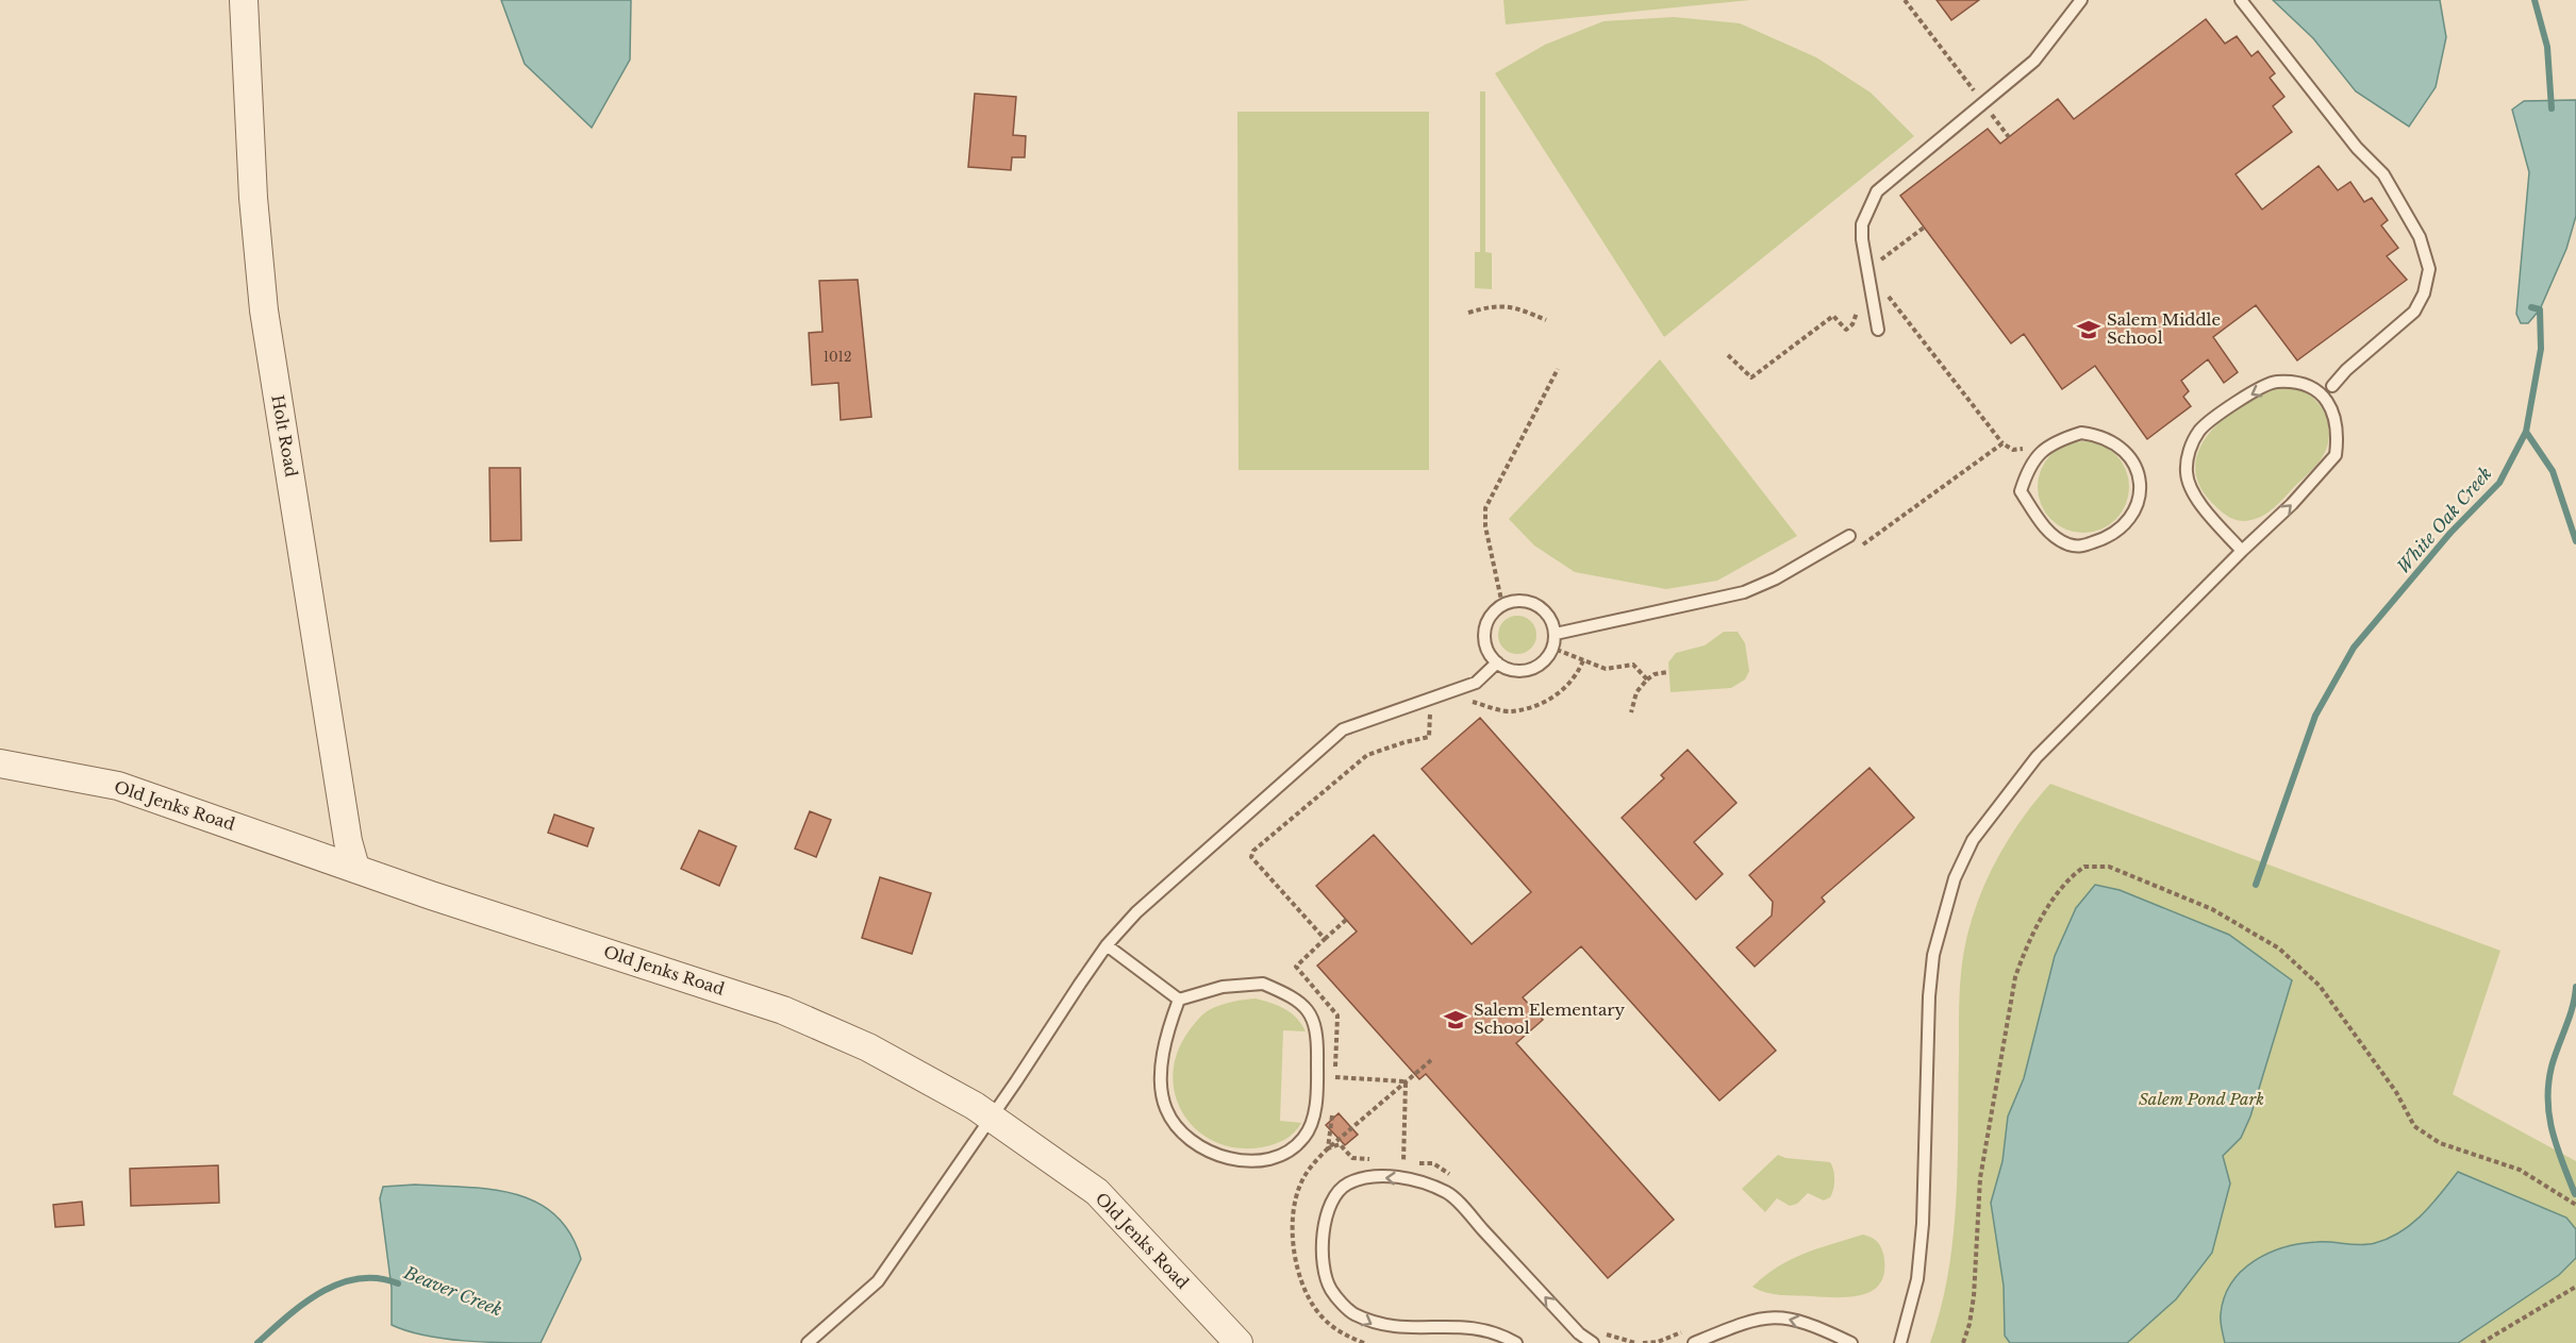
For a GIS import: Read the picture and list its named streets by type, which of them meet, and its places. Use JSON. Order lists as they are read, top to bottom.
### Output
{
  "streets": {
    "street": ["Holt Road", "Old Jenks Road"]
  },
  "crossings": [
    ["Holt Road", "Old Jenks Road"]
  ],
  "water": ["White Oak Creek", "Beaver Creek"],
  "parks": ["Salem Pond Park"],
  "places": {
    "school or university": ["Salem Middle School", "Salem Elementary School"]
  },
  "house_numbers": ["1012"]
}
